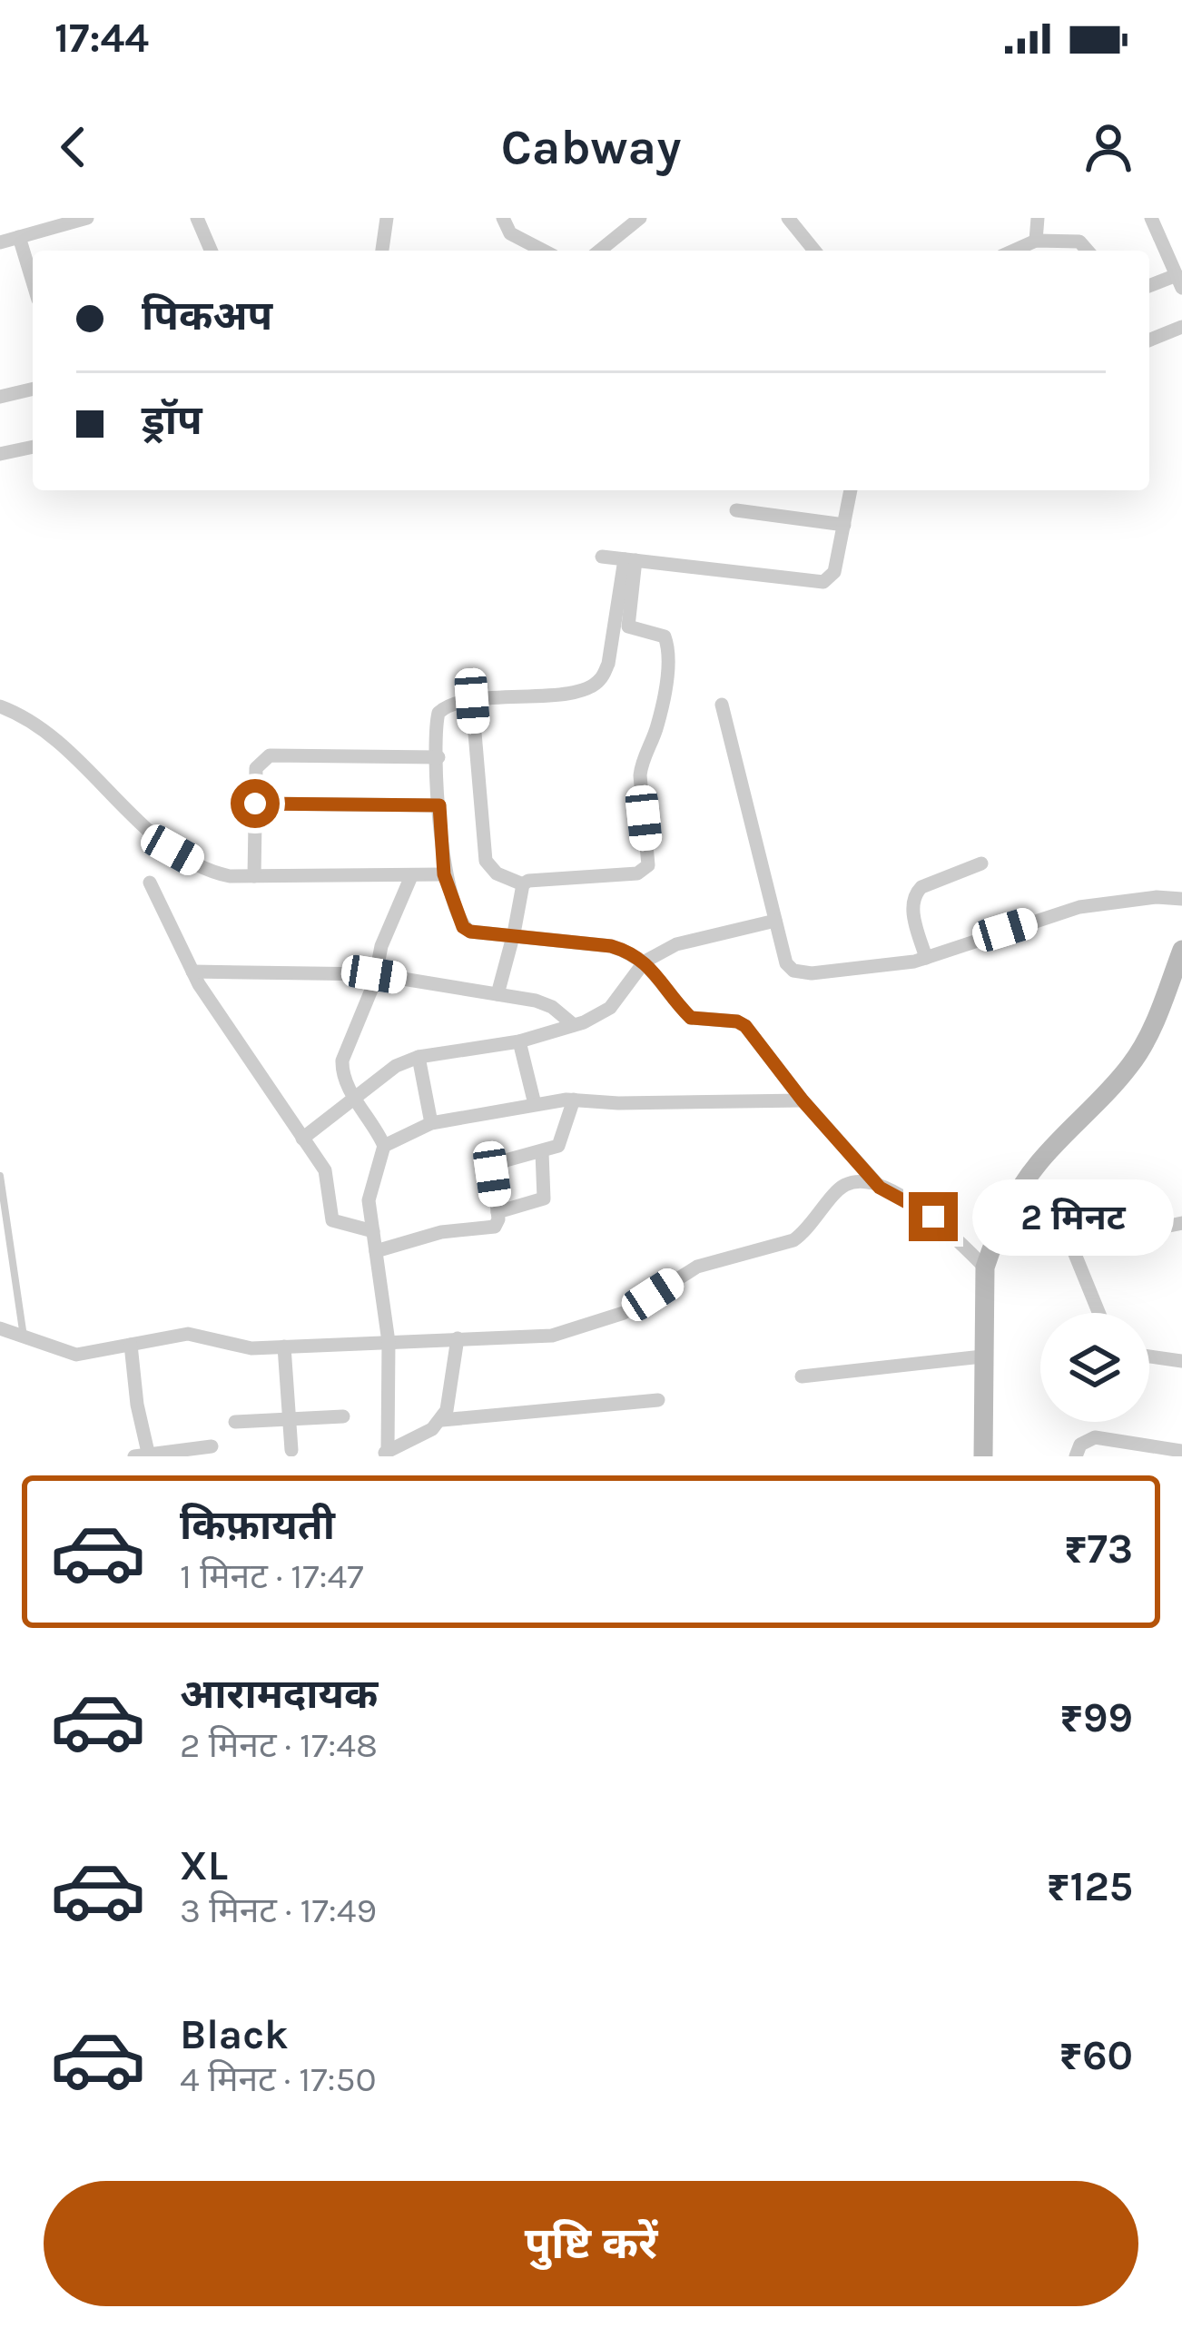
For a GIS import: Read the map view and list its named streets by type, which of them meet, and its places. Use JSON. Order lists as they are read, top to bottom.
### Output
{
  "page": {
    "status": "17:44",
    "header": "Cabway",
    "banner": ["पिकअप", "ड्रॉप"],
    "bubble": "2 मिनट",
    "list": [
      {
        "name": "किफ़ायती",
        "note": "1 मिनट · 17:47",
        "value": "₹73"
      },
      {
        "name": "आरामदायक",
        "note": "2 मिनट · 17:48",
        "value": "₹99"
      },
      {
        "name": "XL",
        "note": "3 मिनट · 17:49",
        "value": "₹125"
      },
      {
        "name": "Black",
        "note": "4 मिनट · 17:50",
        "value": "₹60"
      }
    ],
    "buttons": "पुष्टि करें"
  }
}
